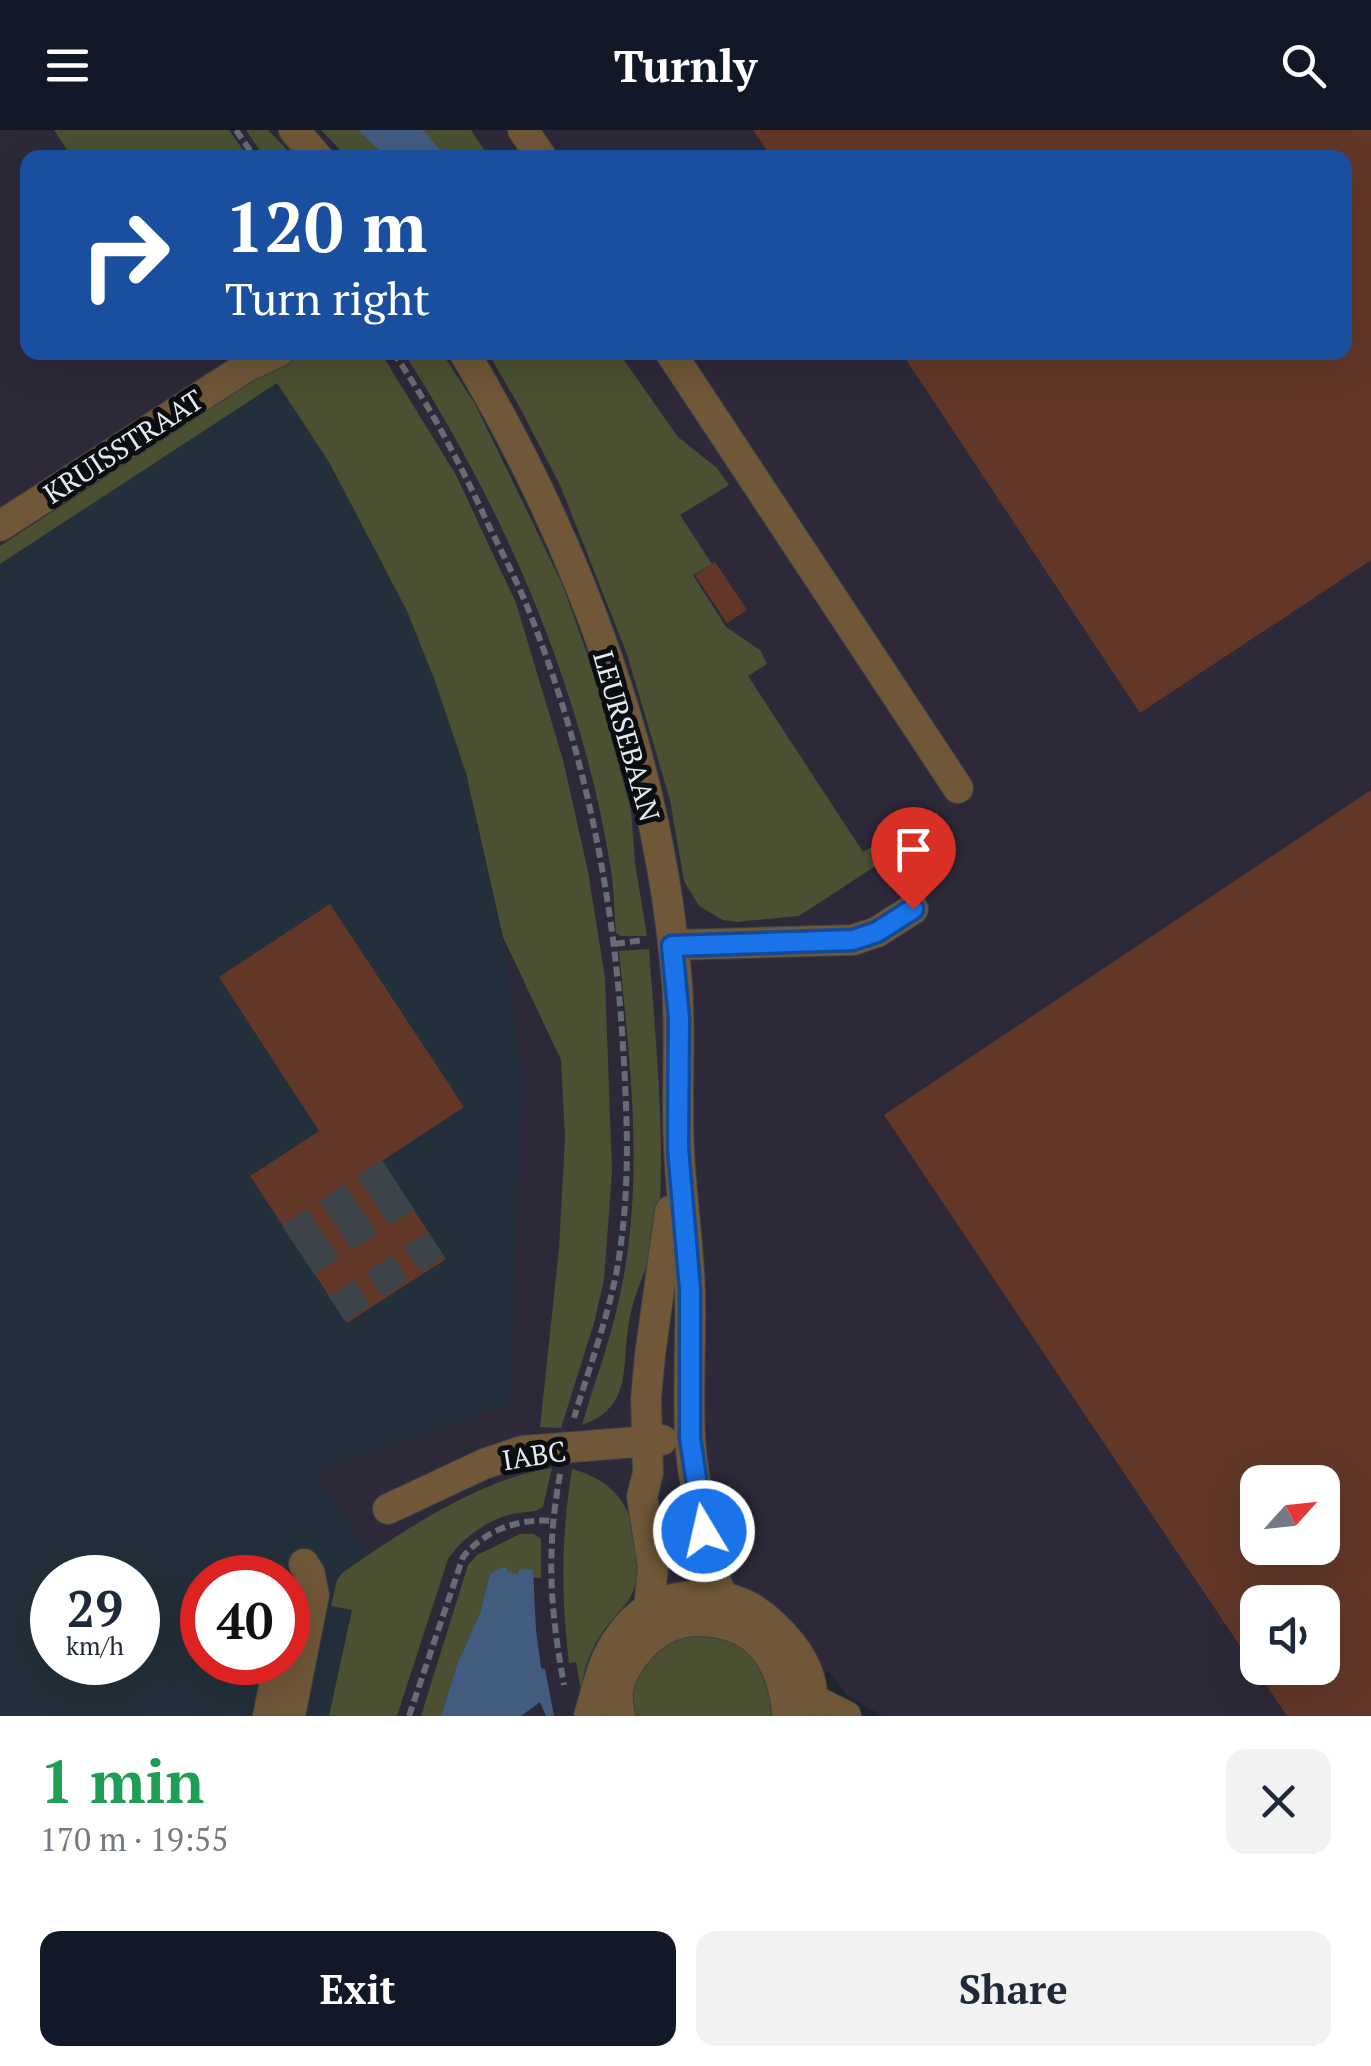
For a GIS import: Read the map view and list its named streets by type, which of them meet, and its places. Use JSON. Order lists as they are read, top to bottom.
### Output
{
  "streets": {
    "street": ["KRUISSTRAAT", "LEURSEBAAN", "IABC"]
  },
  "crossings": [
    ["LEURSEBAAN", "IABC"]
  ],
  "north": "top right",
  "page": {
    "header": "Turnly",
    "turn": ["120 m", "Turn right"],
    "speed": "29 km/h",
    "limit": "40",
    "heading": ["1 min", "170 m · 19:55"],
    "buttons": ["Exit", "Share"]
  }
}
